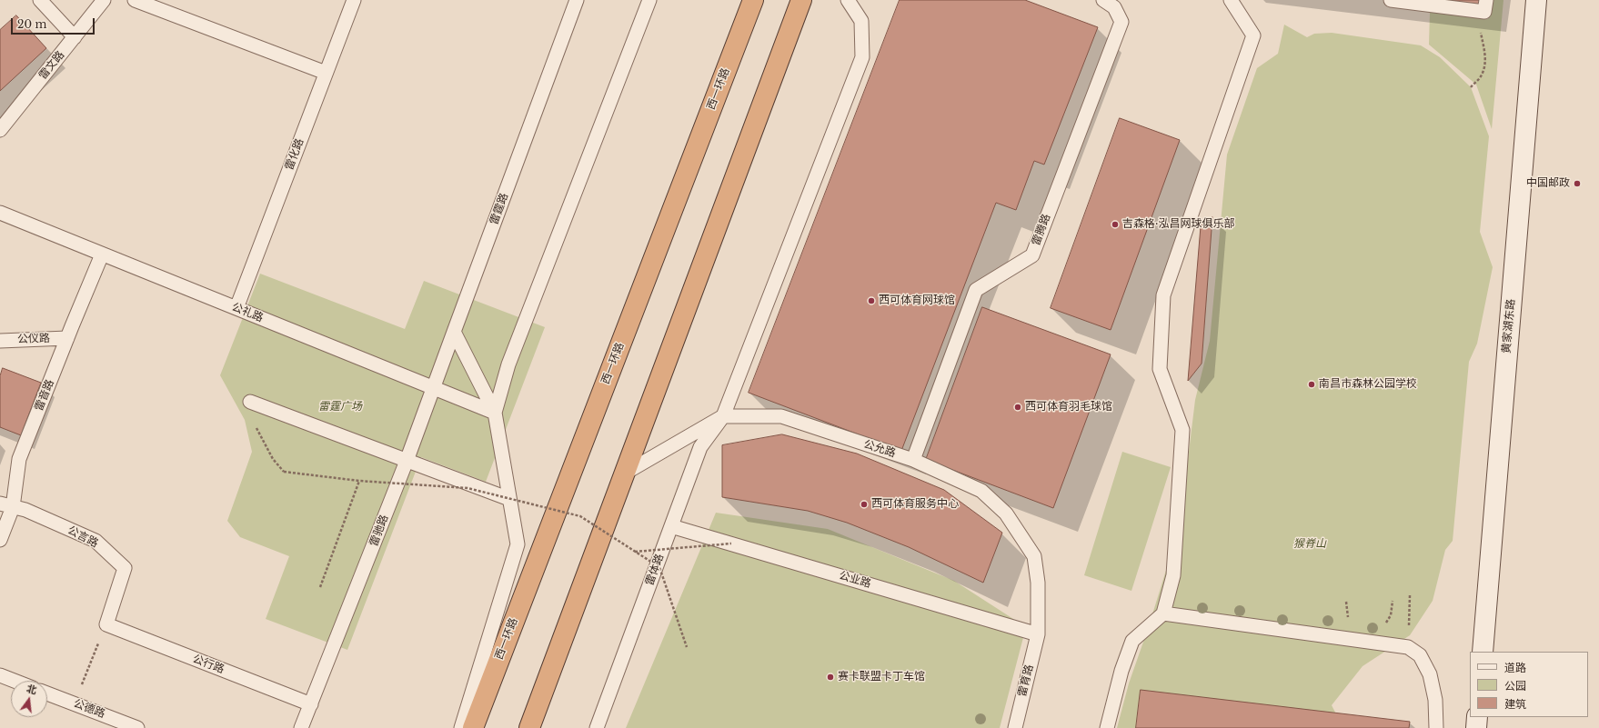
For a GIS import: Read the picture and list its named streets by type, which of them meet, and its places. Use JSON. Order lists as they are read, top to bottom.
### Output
{
  "streets": {
    "highway": ["西一环路"],
    "main road": ["黄家湖东路"],
    "lane": [
      "雷文路",
      "雷化路",
      "雷霆路",
      "雷腾路",
      "公礼路",
      "公仪路",
      "雷音路",
      "公允路",
      "雷驰路",
      "公言路",
      "雷体路",
      "公业路",
      "公行路",
      "雷育路",
      "公德路"
    ]
  },
  "crossings": [
    ["雷化路", "公礼路"],
    ["雷霆路", "雷驰路"],
    ["雷腾路", "公允路"],
    ["公礼路", "雷音路"],
    ["公礼路", "雷驰路"],
    ["公仪路", "雷音路"],
    ["雷音路", "公言路"],
    ["公允路", "雷体路"],
    ["公允路", "公业路"],
    ["公允路", "雷育路"],
    ["雷驰路", "公行路"],
    ["公言路", "公行路"],
    ["雷体路", "公业路"],
    ["公业路", "雷育路"]
  ],
  "parks": ["雷霆广场", "猴脊山"],
  "places": [
    "中国邮政",
    "吉森格·泓昌网球俱乐部",
    "西可体育网球馆",
    "南昌市森林公园学校",
    "西可体育羽毛球馆",
    "西可体育服务中心",
    "赛卡联盟卡丁车馆"
  ],
  "legend": ["道路", "公园", "建筑"],
  "scale_bar": "20 m",
  "north": "top"
}
